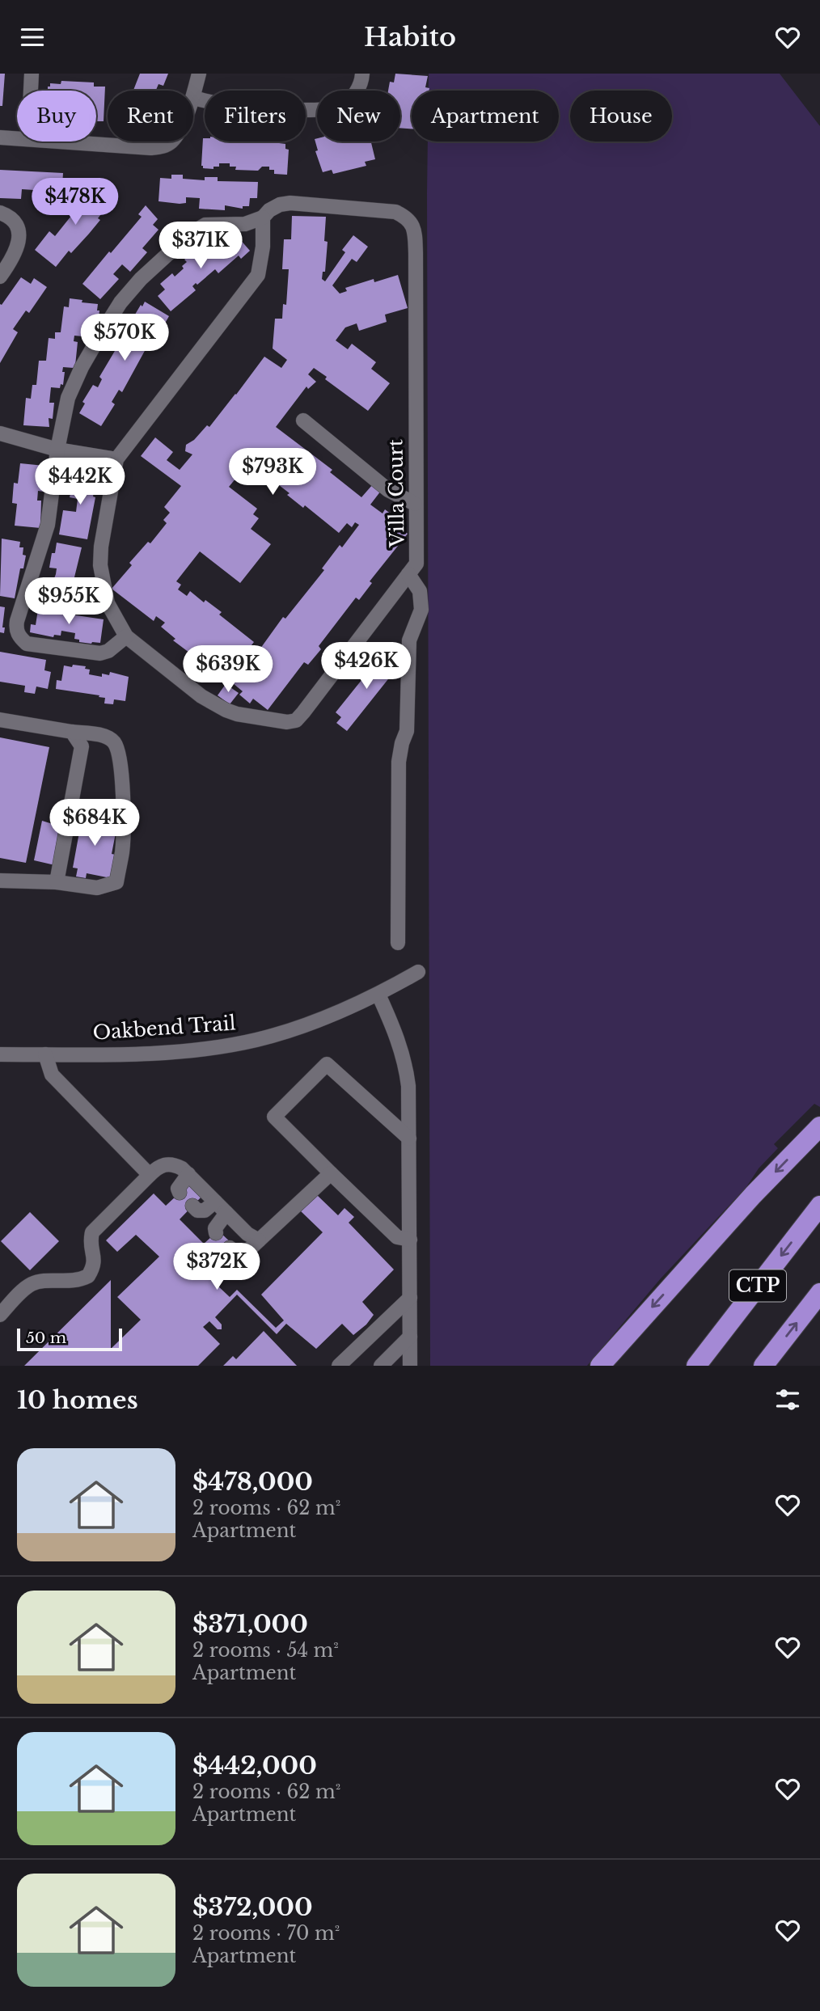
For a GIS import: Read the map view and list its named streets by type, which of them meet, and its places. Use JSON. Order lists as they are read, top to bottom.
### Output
{
  "streets": {
    "highway": ["CTP"],
    "street": ["Villa Court", "Oakbend Trail"]
  },
  "scale_bar": "50 m",
  "page": {
    "header": "Habito",
    "chip": [
      "Buy",
      "Rent",
      "Filters",
      "New",
      "Apartment",
      "House"
    ],
    "price": [
      "$478K",
      "$371K",
      "$570K",
      "$793K",
      "$442K",
      "$955K",
      "$426K",
      "$639K",
      "$684K",
      "$372K"
    ],
    "scale": "50 m",
    "heading": "10 homes",
    "list": [
      {
        "name": "$478,000",
        "note": "2 rooms · 62 m² · Apartment"
      },
      {
        "name": "$371,000",
        "note": "2 rooms · 54 m² · Apartment"
      },
      {
        "name": "$442,000",
        "note": "2 rooms · 62 m² · Apartment"
      },
      {
        "name": "$372,000",
        "note": "2 rooms · 70 m² · Apartment"
      }
    ]
  }
}
